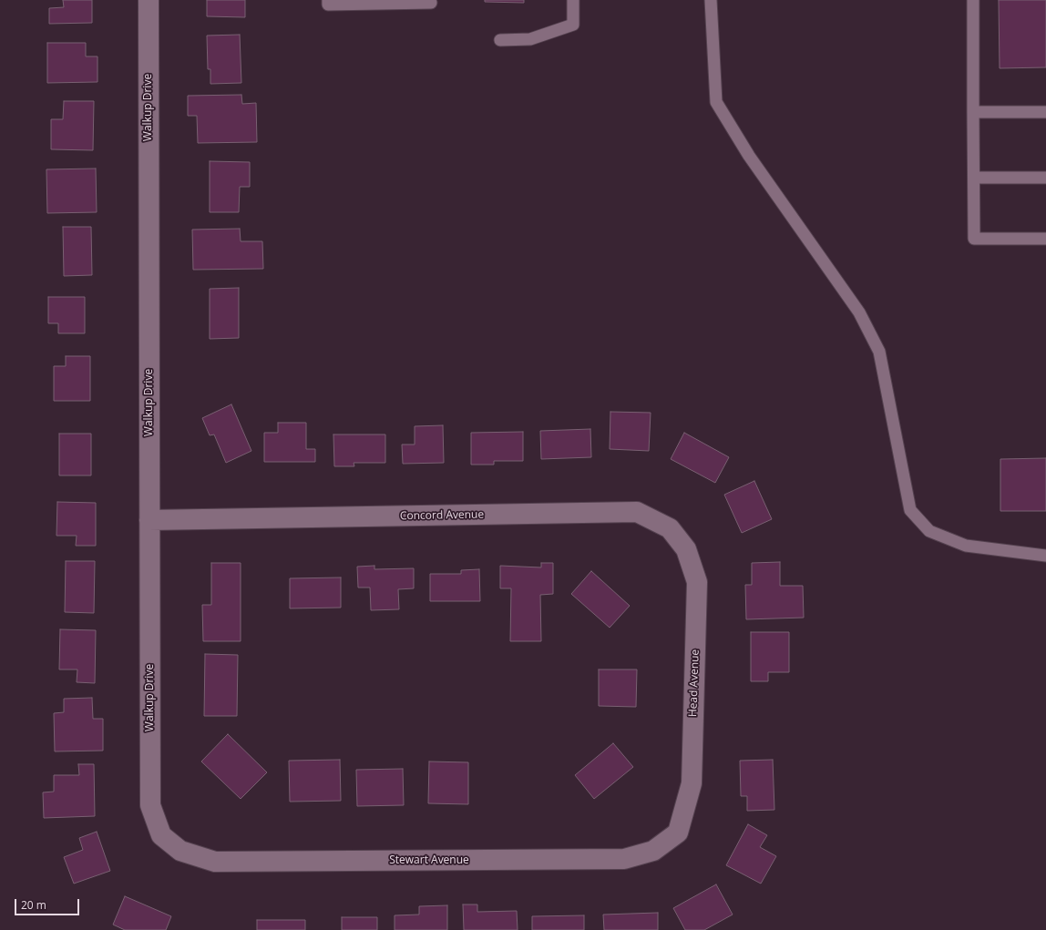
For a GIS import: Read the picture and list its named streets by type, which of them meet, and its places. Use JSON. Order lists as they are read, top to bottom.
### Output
{
  "streets": {
    "street": [
      "Walkup Drive",
      "Concord Avenue",
      "Head Avenue",
      "Stewart Avenue"
    ]
  },
  "crossings": [
    ["Walkup Drive", "Concord Avenue"],
    ["Walkup Drive", "Stewart Avenue"],
    ["Concord Avenue", "Head Avenue"],
    ["Head Avenue", "Stewart Avenue"]
  ],
  "scale_bar": "20 m"
}
